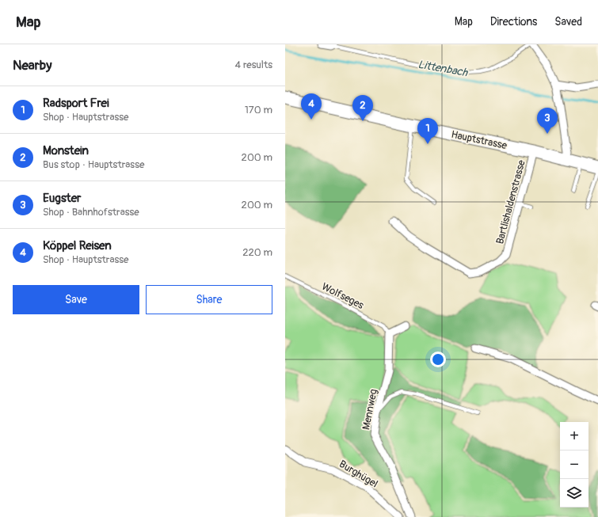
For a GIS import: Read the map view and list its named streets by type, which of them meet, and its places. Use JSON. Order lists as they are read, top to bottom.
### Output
{
  "streets": {
    "main road": ["Hauptstrasse"],
    "street": ["Bartlishaldenstrasse", "Mennweg", "Burghügel"],
    "lane": ["Wolfseges"]
  },
  "crossings": [
    ["Hauptstrasse", "Bartlishaldenstrasse"],
    ["Wolfseges", "Mennweg"]
  ],
  "water": ["Littenbach"],
  "page": {
    "header": "Map",
    "nav": ["Map", "Directions", "Saved"],
    "heading": ["Nearby", "4 results"],
    "list": [
      {
        "mark": "1",
        "name": "Radsport Frei",
        "note": "Shop · Hauptstrasse",
        "value": "170 m"
      },
      {
        "mark": "2",
        "name": "Monstein",
        "note": "Bus stop · Hauptstrasse",
        "value": "200 m"
      },
      {
        "mark": "3",
        "name": "Eugster",
        "note": "Shop · Bahnhofstrasse",
        "value": "200 m"
      },
      {
        "mark": "4",
        "name": "Köppel Reisen",
        "note": "Shop · Hauptstrasse",
        "value": "220 m"
      }
    ],
    "pins": [
      "4",
      "2",
      "3",
      "1"
    ],
    "buttons": ["Save", "Share"],
    "map_buttons": ["+", "−"]
  }
}
